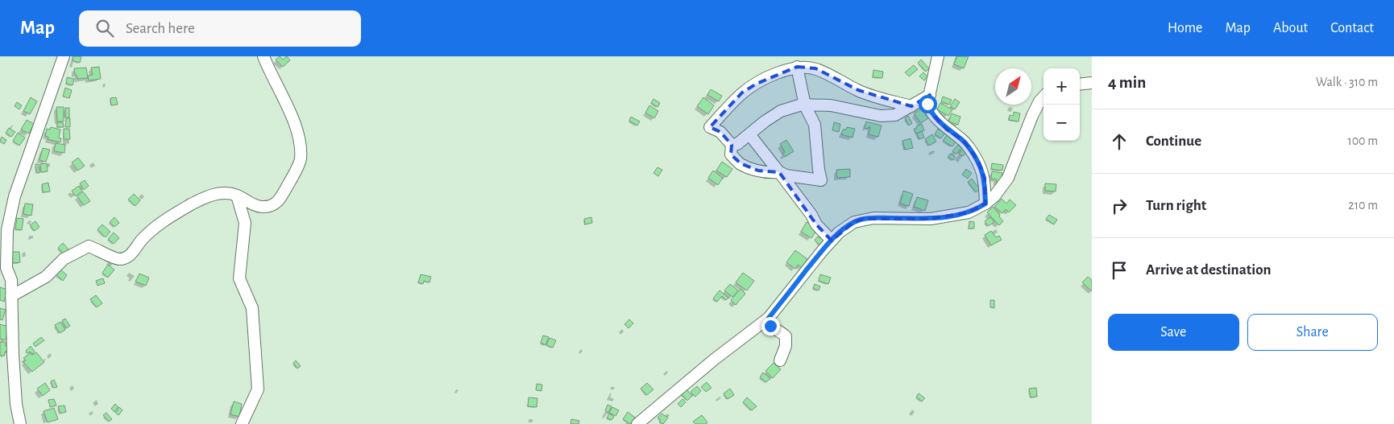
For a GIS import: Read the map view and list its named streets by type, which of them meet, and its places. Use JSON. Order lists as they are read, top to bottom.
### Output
{
  "north": "top right",
  "page": {
    "header": "Map",
    "search": "Search here",
    "nav": [
      "Home",
      "Map",
      "About",
      "Contact"
    ],
    "heading": ["4 min", "Walk · 310 m"],
    "map_buttons": ["+", "−"],
    "list": [
      ["Continue", "100 m"],
      ["Turn right", "210 m"],
      "Arrive at destination"
    ],
    "buttons": ["Save", "Share"]
  }
}
